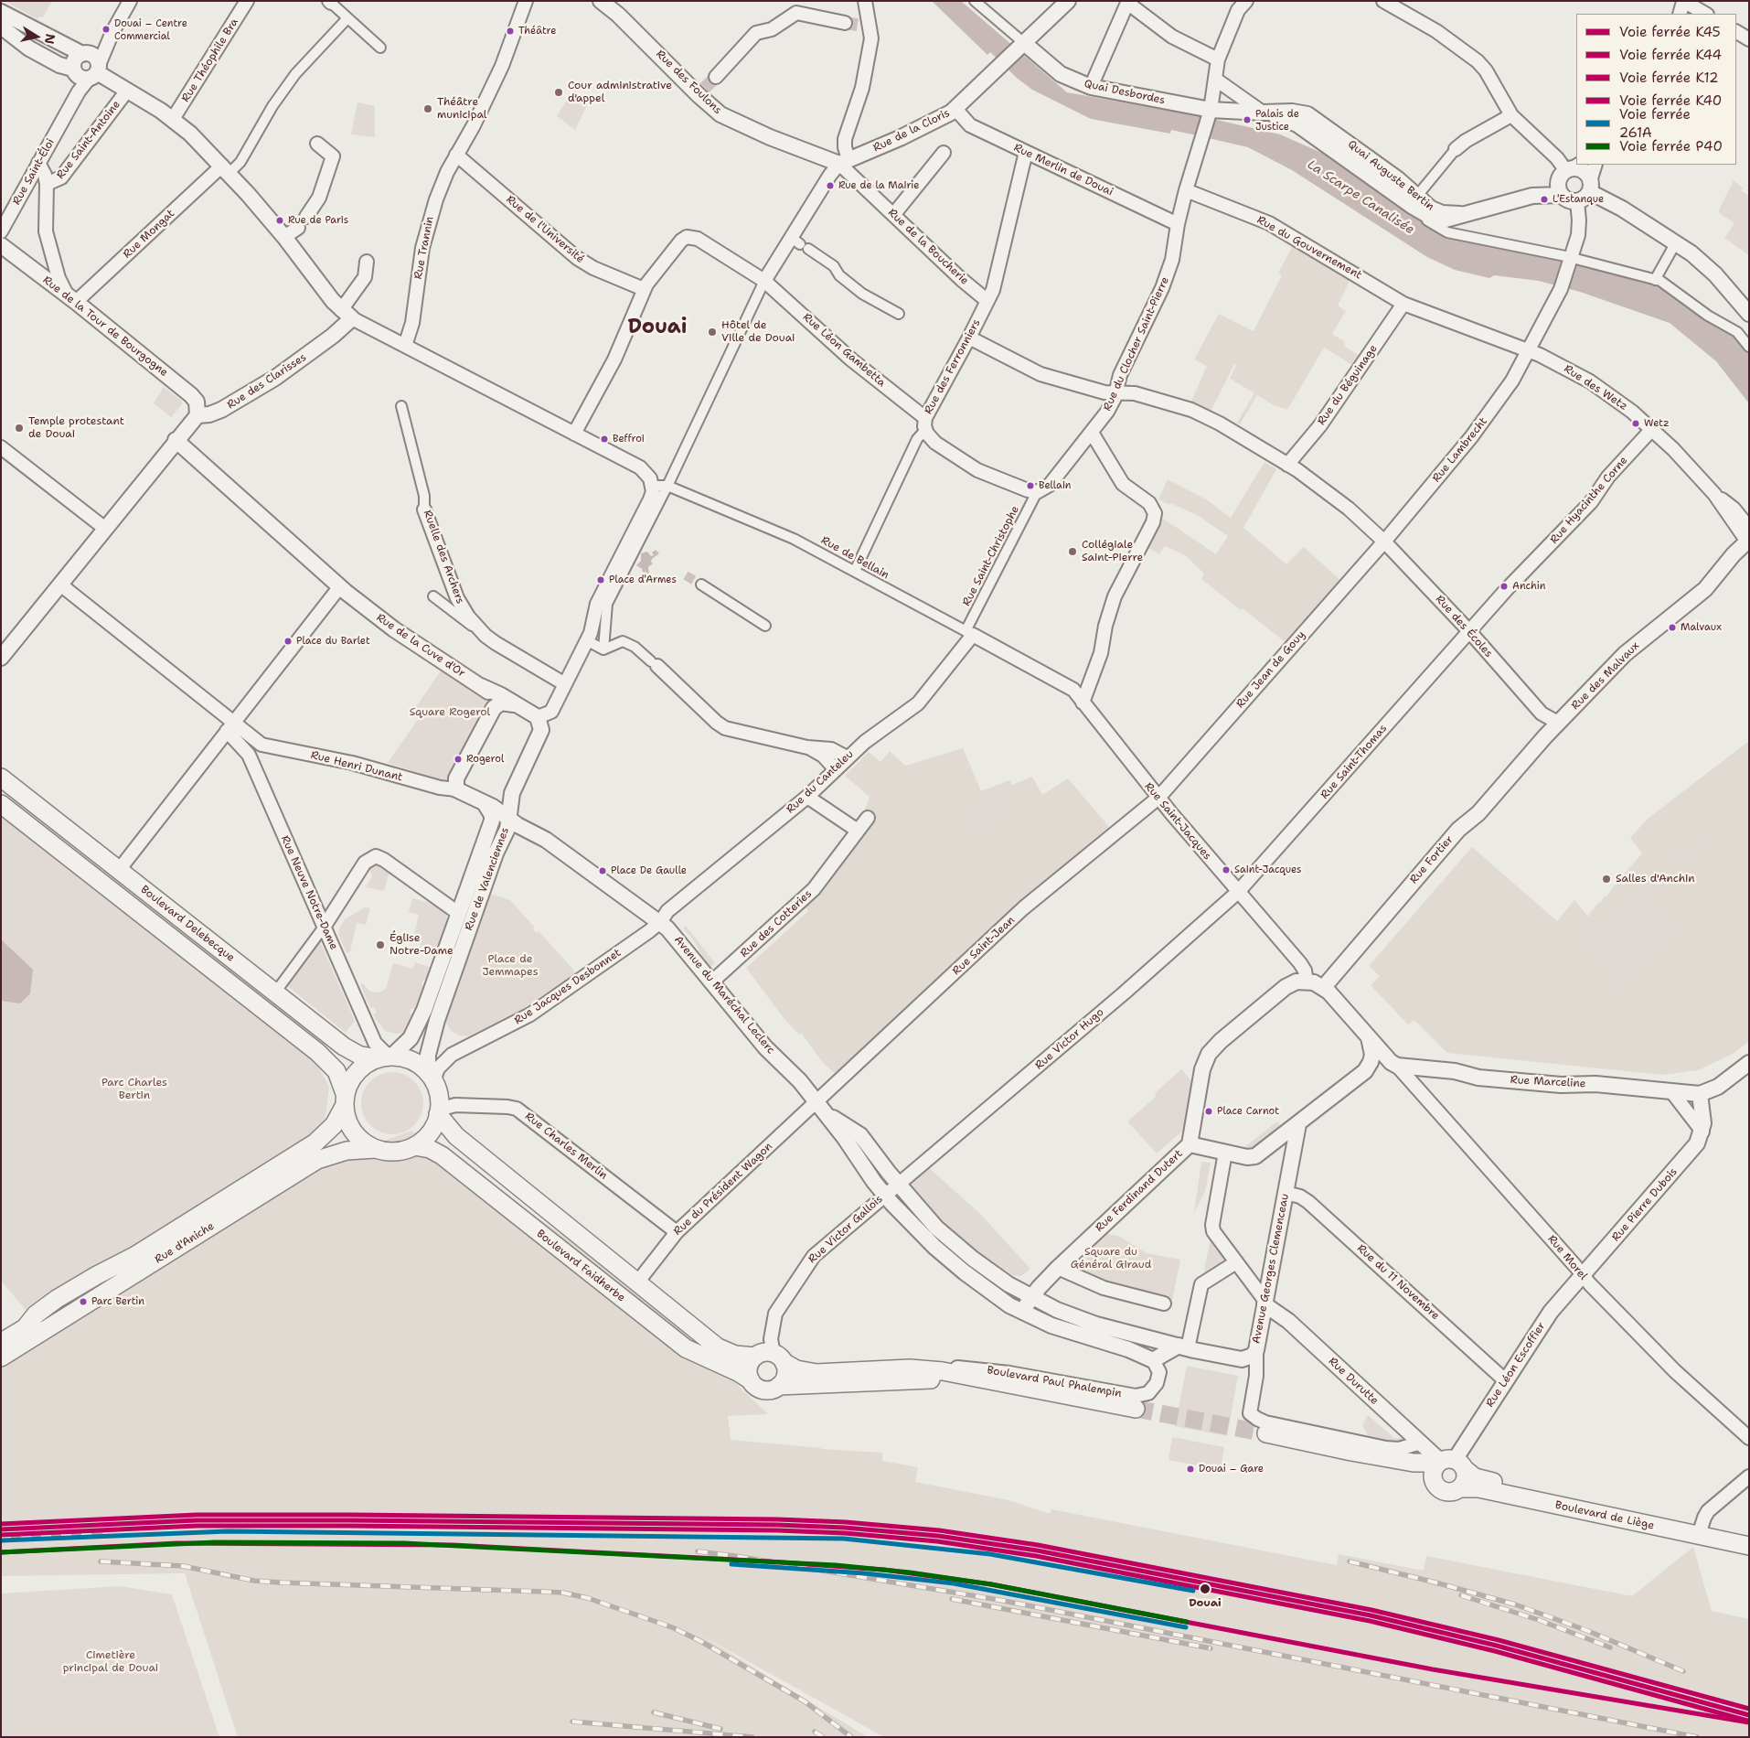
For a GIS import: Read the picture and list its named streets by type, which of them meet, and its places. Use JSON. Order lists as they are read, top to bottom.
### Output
{
  "streets": {
    "main road": [
      "Boulevard Delebecque",
      "Rue d'Aniche",
      "Boulevard Faidherbe",
      "Boulevard Paul Phalempin",
      "Boulevard de Liège"
    ],
    "street": [
      "Rue Théophile Bra",
      "Rue des Foulons",
      "Quai Desbordes",
      "Rue de la Cloris",
      "Rue Saint-Antoine",
      "Rue Merlin de Douai",
      "Rue Saint-Éloi",
      "Quai Auguste Bertin",
      "Rue de l'Université",
      "Rue Mongat",
      "Rue de la Boucherie",
      "Rue Trannin",
      "Rue du Gouvernement",
      "Rue de la Tour de Bourgogne",
      "Rue du Clocher Saint-Pierre",
      "Rue Léon Gambetta",
      "Rue des Ferronniers",
      "Rue des Clarisses",
      "Rue du Béguinage",
      "Rue des Wetz",
      "Rue Lambrecht",
      "Rue Hyacinthe Corne",
      "Rue Saint-Christophe",
      "Ruelle des Archers",
      "Rue de Bellain",
      "Rue des Écoles",
      "Rue de la Cuve d'Or",
      "Rue Jean de Gouy",
      "Rue des Malvaux",
      "Rue Saint-Thomas",
      "Rue Henri Dunant",
      "Rue du Canteleu",
      "Rue Saint-Jacques",
      "Rue Fortier",
      "Rue de Valenciennes",
      "Rue Neuve Notre-Dame",
      "Rue des Cotteries",
      "Rue Saint-Jean",
      "Rue Jacques Desbonnet",
      "Avenue du Maréchal Leclerc",
      "Rue Victor Hugo",
      "Rue Marceline",
      "Rue Charles Merlin",
      "Rue du Président Wagon",
      "Rue Ferdinand Dutert",
      "Rue Pierre Dubois",
      "Rue Victor Gallois",
      "Rue Morel",
      "Avenue Georges Clemenceau",
      "Rue du 11 Novembre",
      "Rue Léon Escoffier",
      "Rue Durutte"
    ]
  },
  "crossings": [
    ["Rue des Foulons", "Rue de la Cloris"],
    ["Rue des Foulons", "Rue de la Boucherie"],
    ["Quai Desbordes", "Rue de la Cloris"],
    ["Quai Desbordes", "Quai Auguste Bertin"],
    ["Quai Desbordes", "Rue du Clocher Saint-Pierre"],
    ["Rue de la Cloris", "Rue Merlin de Douai"],
    ["Rue de la Cloris", "Rue de la Boucherie"],
    ["Rue Merlin de Douai", "Rue du Clocher Saint-Pierre"],
    ["Rue Merlin de Douai", "Rue des Ferronniers"],
    ["Quai Auguste Bertin", "Rue du Clocher Saint-Pierre"],
    ["Rue de l'Université", "Rue Trannin"],
    ["Rue de l'Université", "Rue Léon Gambetta"],
    ["Rue Mongat", "Rue de la Tour de Bourgogne"],
    ["Rue de la Boucherie", "Rue des Ferronniers"],
    ["Rue du Gouvernement", "Rue du Clocher Saint-Pierre"],
    ["Rue du Gouvernement", "Rue du Béguinage"],
    ["Rue du Gouvernement", "Rue des Wetz"],
    ["Rue du Gouvernement", "Rue Lambrecht"],
    ["Rue de la Tour de Bourgogne", "Rue des Clarisses"],
    ["Rue du Clocher Saint-Pierre", "Rue Léon Gambetta"],
    ["Rue du Clocher Saint-Pierre", "Rue Saint-Christophe"],
    ["Rue du Clocher Saint-Pierre", "Rue des Écoles"],
    ["Rue Léon Gambetta", "Rue des Ferronniers"],
    ["Rue Léon Gambetta", "Rue Saint-Christophe"],
    ["Rue des Ferronniers", "Rue de Bellain"],
    ["Rue des Ferronniers", "Rue des Écoles"],
    ["Rue du Béguinage", "Rue des Écoles"],
    ["Rue des Wetz", "Rue Lambrecht"],
    ["Rue des Wetz", "Rue Hyacinthe Corne"],
    ["Rue des Wetz", "Rue des Malvaux"],
    ["Rue Lambrecht", "Rue des Écoles"],
    ["Rue Lambrecht", "Rue Jean de Gouy"],
    ["Rue Hyacinthe Corne", "Rue des Écoles"],
    ["Rue Hyacinthe Corne", "Rue Saint-Thomas"],
    ["Rue Saint-Christophe", "Rue de Bellain"],
    ["Rue Saint-Christophe", "Rue du Canteleu"],
    ["Rue Saint-Christophe", "Rue Saint-Jacques"],
    ["Rue de Bellain", "Rue du Canteleu"],
    ["Rue de Bellain", "Rue Saint-Jacques"],
    ["Rue des Écoles", "Rue Jean de Gouy"],
    ["Rue des Écoles", "Rue des Malvaux"],
    ["Rue des Écoles", "Rue Saint-Thomas"],
    ["Rue de la Cuve d'Or", "Rue de Valenciennes"],
    ["Rue Jean de Gouy", "Rue Saint-Jacques"],
    ["Rue Jean de Gouy", "Rue Saint-Jean"],
    ["Rue des Malvaux", "Rue Fortier"],
    ["Rue Saint-Thomas", "Rue Saint-Jacques"],
    ["Rue Saint-Thomas", "Rue Victor Hugo"],
    ["Rue Henri Dunant", "Rue de Valenciennes"],
    ["Rue Henri Dunant", "Rue Neuve Notre-Dame"],
    ["Rue Henri Dunant", "Avenue du Maréchal Leclerc"],
    ["Rue du Canteleu", "Rue Saint-Jacques"],
    ["Rue du Canteleu", "Rue Jacques Desbonnet"],
    ["Rue du Canteleu", "Avenue du Maréchal Leclerc"],
    ["Rue Saint-Jacques", "Rue Saint-Jean"],
    ["Rue Saint-Jacques", "Rue Victor Hugo"],
    ["Rue de Valenciennes", "Rue Neuve Notre-Dame"],
    ["Rue de Valenciennes", "Boulevard Delebecque"],
    ["Rue de Valenciennes", "Rue Jacques Desbonnet"],
    ["Rue de Valenciennes", "Rue Charles Merlin"],
    ["Rue de Valenciennes", "Rue d'Aniche"],
    ["Rue de Valenciennes", "Boulevard Faidherbe"],
    ["Rue Neuve Notre-Dame", "Boulevard Delebecque"],
    ["Rue Neuve Notre-Dame", "Rue Jacques Desbonnet"],
    ["Rue Neuve Notre-Dame", "Rue Charles Merlin"],
    ["Rue Neuve Notre-Dame", "Rue d'Aniche"],
    ["Rue Neuve Notre-Dame", "Boulevard Faidherbe"],
    ["Boulevard Delebecque", "Rue Jacques Desbonnet"],
    ["Boulevard Delebecque", "Rue Charles Merlin"],
    ["Boulevard Delebecque", "Rue d'Aniche"],
    ["Boulevard Delebecque", "Boulevard Faidherbe"],
    ["Rue des Cotteries", "Avenue du Maréchal Leclerc"],
    ["Rue Saint-Jean", "Avenue du Maréchal Leclerc"],
    ["Rue Saint-Jean", "Rue du Président Wagon"],
    ["Rue Jacques Desbonnet", "Avenue du Maréchal Leclerc"],
    ["Rue Jacques Desbonnet", "Rue Charles Merlin"],
    ["Rue Jacques Desbonnet", "Rue d'Aniche"],
    ["Rue Jacques Desbonnet", "Boulevard Faidherbe"],
    ["Avenue du Maréchal Leclerc", "Rue Victor Hugo"],
    ["Avenue du Maréchal Leclerc", "Rue du Président Wagon"],
    ["Avenue du Maréchal Leclerc", "Rue Ferdinand Dutert"],
    ["Avenue du Maréchal Leclerc", "Rue Victor Gallois"],
    ["Avenue du Maréchal Leclerc", "Avenue Georges Clemenceau"],
    ["Avenue du Maréchal Leclerc", "Boulevard Paul Phalempin"],
    ["Rue Victor Hugo", "Rue Victor Gallois"],
    ["Rue Marceline", "Rue Morel"],
    ["Rue Charles Merlin", "Rue du Président Wagon"],
    ["Rue Charles Merlin", "Rue d'Aniche"],
    ["Rue Charles Merlin", "Boulevard Faidherbe"],
    ["Rue du Président Wagon", "Boulevard Faidherbe"],
    ["Rue Pierre Dubois", "Rue Morel"],
    ["Rue Pierre Dubois", "Rue Léon Escoffier"],
    ["Rue Victor Gallois", "Boulevard Faidherbe"],
    ["Rue Victor Gallois", "Boulevard Paul Phalempin"],
    ["Rue d'Aniche", "Boulevard Faidherbe"],
    ["Rue Morel", "Rue Léon Escoffier"],
    ["Boulevard Faidherbe", "Boulevard Paul Phalempin"],
    ["Avenue Georges Clemenceau", "Rue du 11 Novembre"],
    ["Avenue Georges Clemenceau", "Rue Durutte"],
    ["Rue du 11 Novembre", "Rue Léon Escoffier"],
    ["Rue Léon Escoffier", "Rue Durutte"],
    ["Rue Léon Escoffier", "Boulevard de Liège"],
    ["Rue Durutte", "Boulevard de Liège"]
  ],
  "districts": ["Douai"],
  "water": ["La Scarpe Canalisée"],
  "parks": [
    "Square Rogerol",
    "Place de Jemmapes",
    "Parc Charles Bertin",
    "Square du Général Giraud",
    "Cimetière principal de Douai"
  ],
  "places": [
    "Douai – Centre Commercial",
    "Théâtre",
    "Cour administrative d'appel",
    "Théâtre municipal",
    "Palais de Justice",
    "Rue de la Mairie",
    "L'Estanque",
    "Rue de Paris",
    "Hôtel de Ville de Douai",
    "Wetz",
    "Temple protestant de Douai",
    "Beffroi",
    "Bellain",
    "Collégiale Saint-Pierre",
    "Place d'Armes",
    "Anchin",
    "Malvaux",
    "Place du Barlet",
    "Rogerol",
    "Saint-Jacques",
    "Place De Gaulle",
    "Salles d'Anchin",
    "Église Notre-Dame",
    "Place Carnot",
    "Parc Bertin",
    "Douai – Gare",
    "Douai"
  ],
  "lines": [
    "rail line K12",
    "rail line K45",
    "rail line K44",
    "rail line 261A",
    "rail line P40",
    "rail line K40"
  ],
  "legend": [
    "Voie ferrée K45",
    "Voie ferrée K44",
    "Voie ferrée K12",
    "Voie ferrée K40",
    "Voie ferrée 261A",
    "Voie ferrée P40"
  ],
  "north": "right"
}
